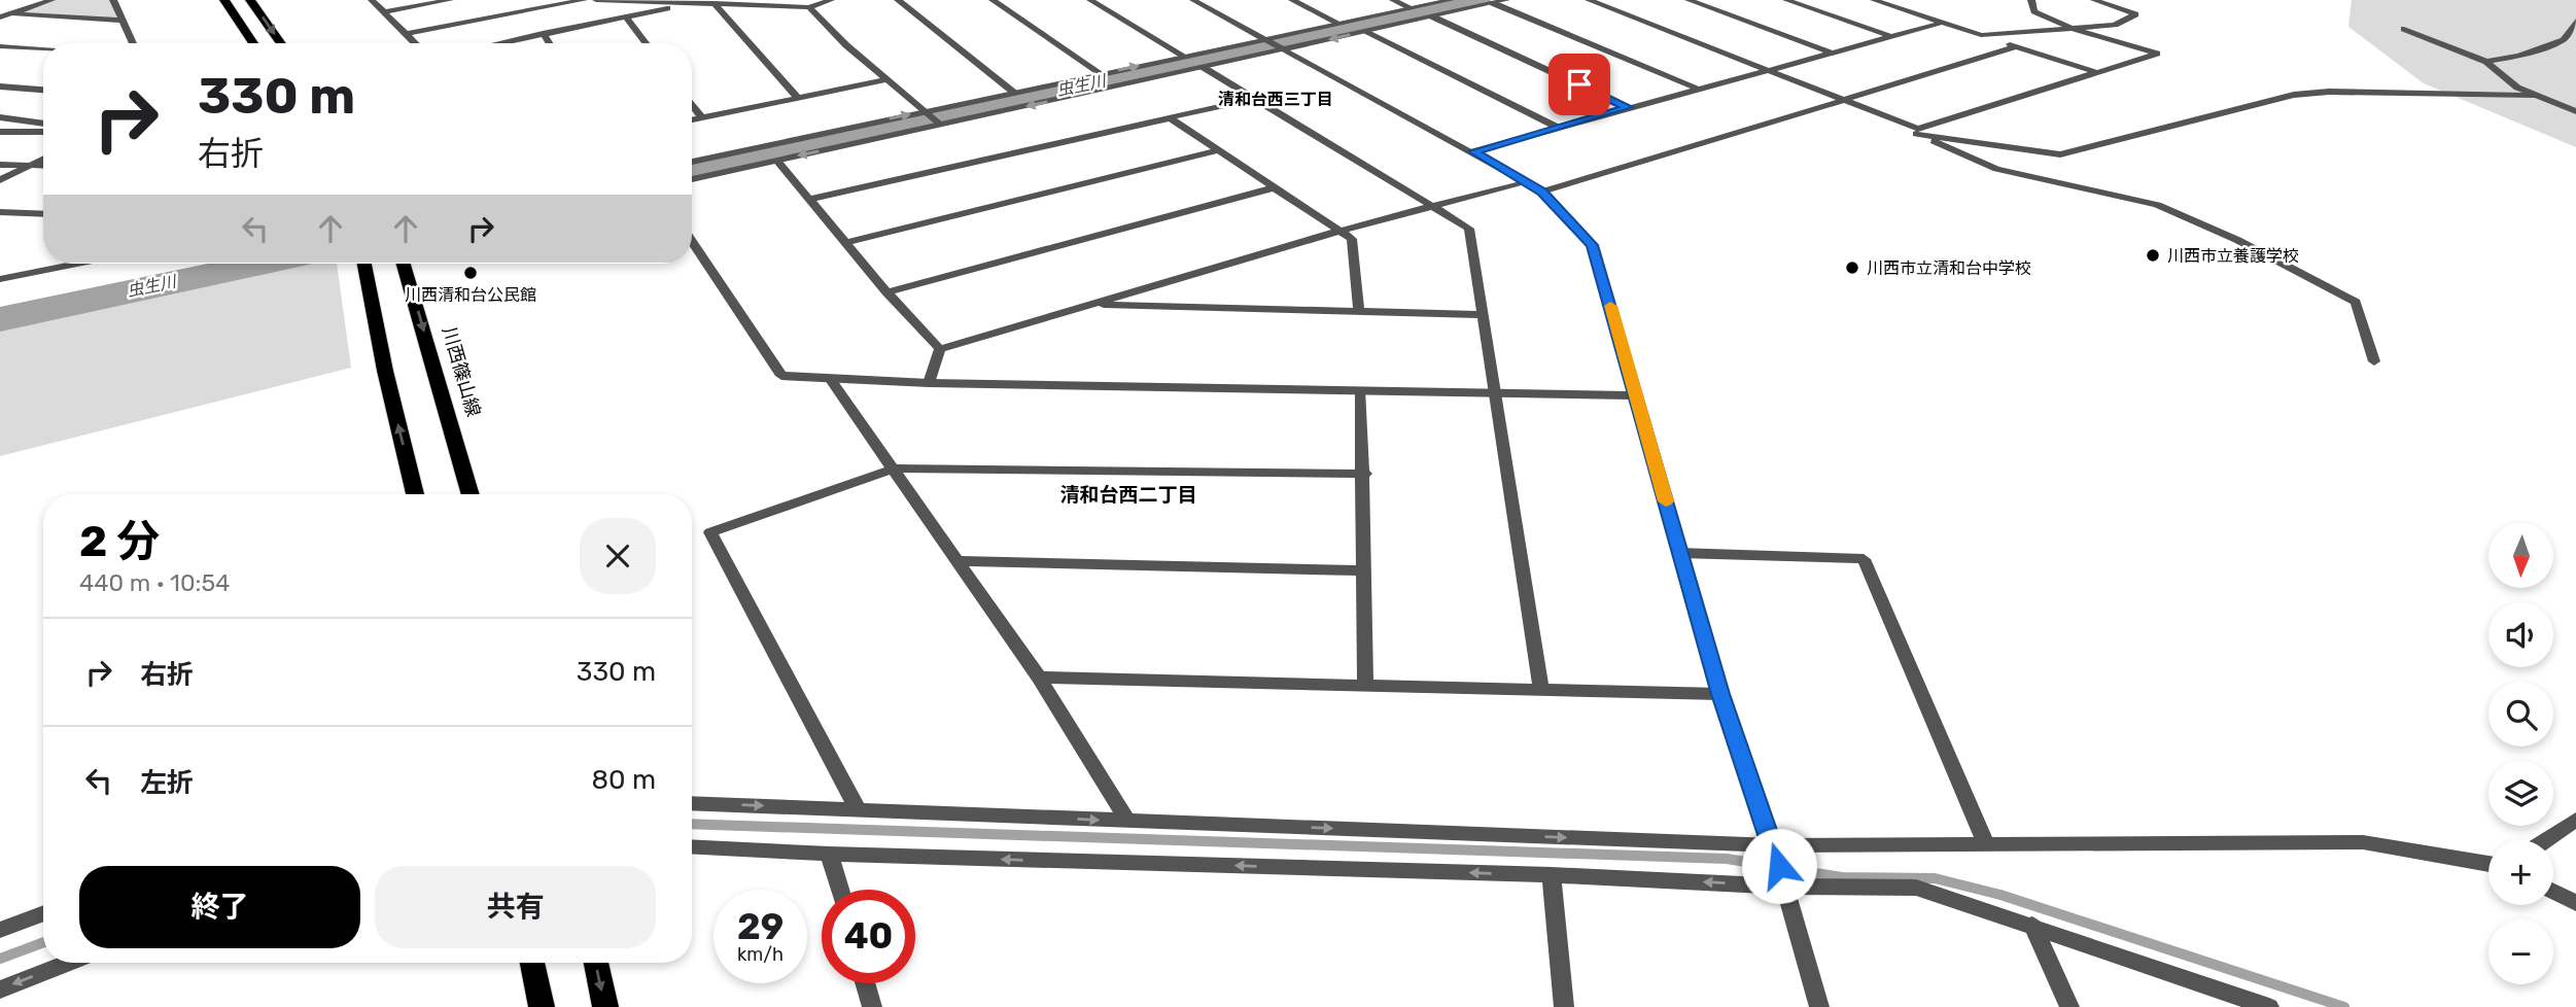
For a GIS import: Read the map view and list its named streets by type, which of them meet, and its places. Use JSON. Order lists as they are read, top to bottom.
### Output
{
  "streets": {
    "main road": ["川西篠山線"]
  },
  "districts": ["清和台西三丁目", "清和台西二丁目"],
  "water": ["虫生川"],
  "places": ["川西市立養護学校", "川西市立清和台中学校", "川西清和台公民館"],
  "north": "bottom",
  "page": {
    "turn": ["330 m", "右折"],
    "heading": ["2 分", "440 m · 10:54"],
    "map_buttons": ["+", "−"],
    "list": [
      {
        "name": "右折",
        "value": "330 m"
      },
      {
        "name": "左折",
        "value": "80 m"
      }
    ],
    "buttons": ["終了", "共有"],
    "speed": "29 km/h",
    "limit": "40"
  }
}
